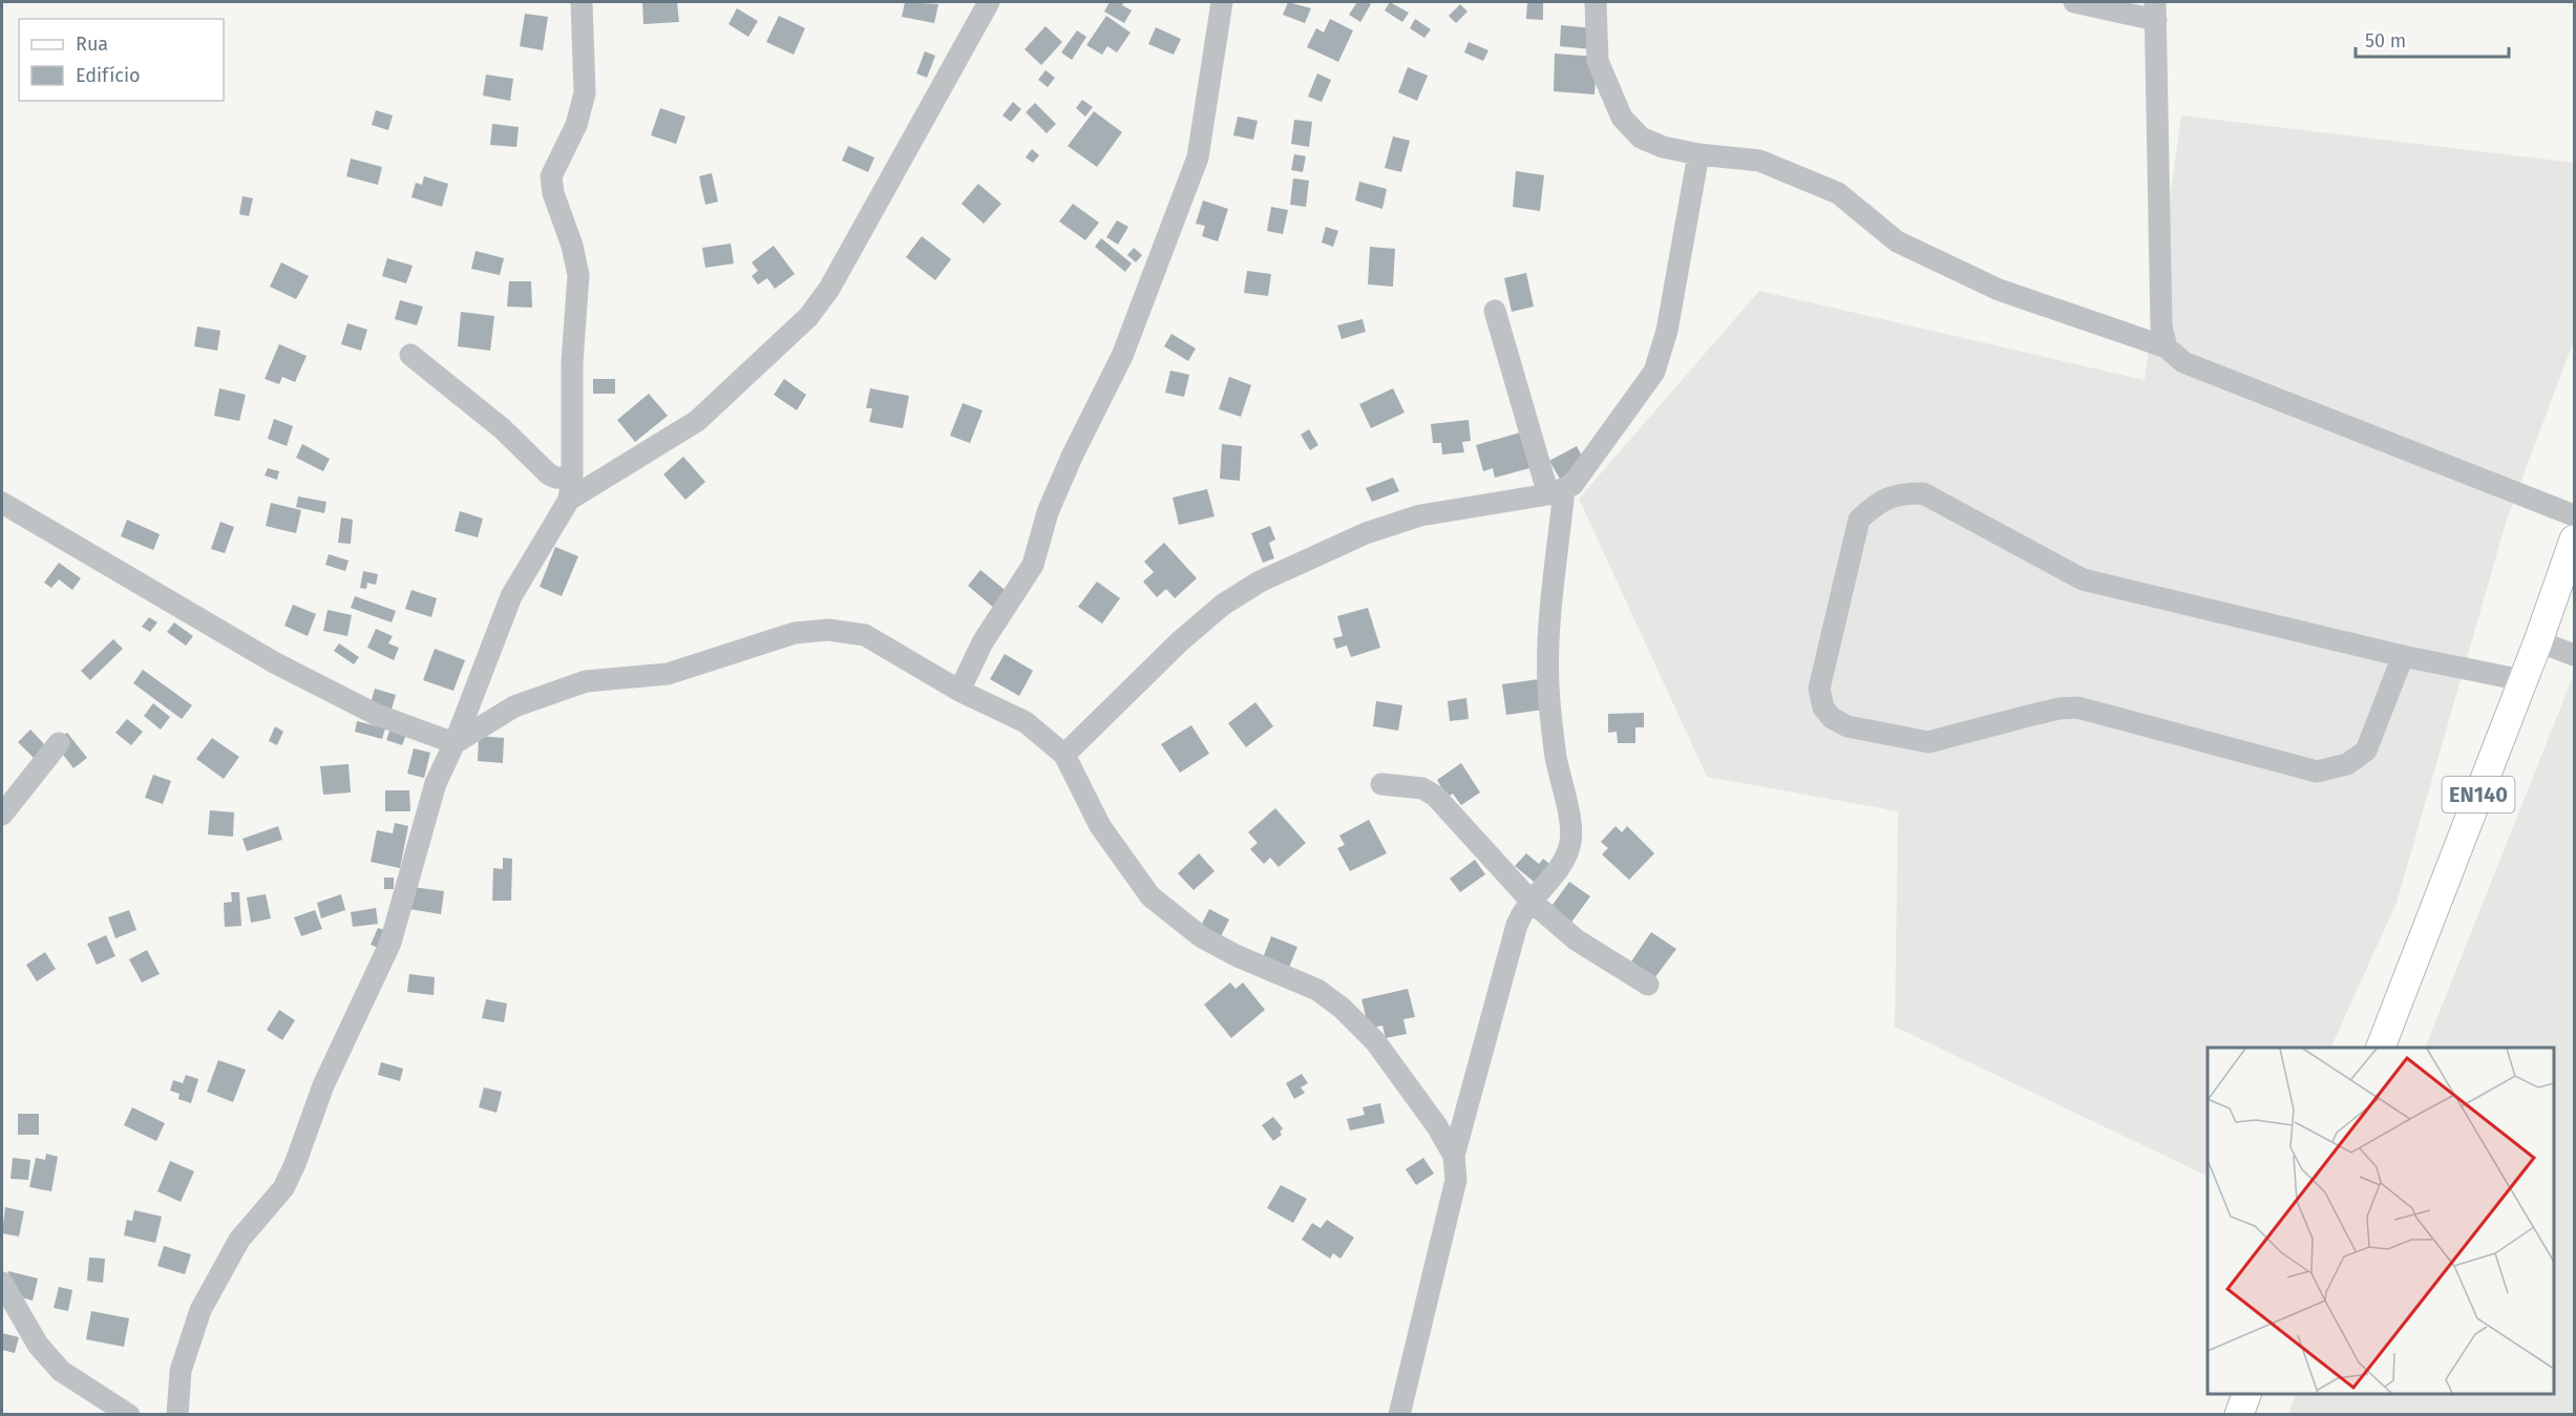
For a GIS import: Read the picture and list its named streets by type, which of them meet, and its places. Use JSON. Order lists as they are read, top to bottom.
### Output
{
  "streets": {
    "main road": ["EN140"]
  },
  "legend": ["Rua", "Edifício"],
  "scale_bar": "50 m"
}
